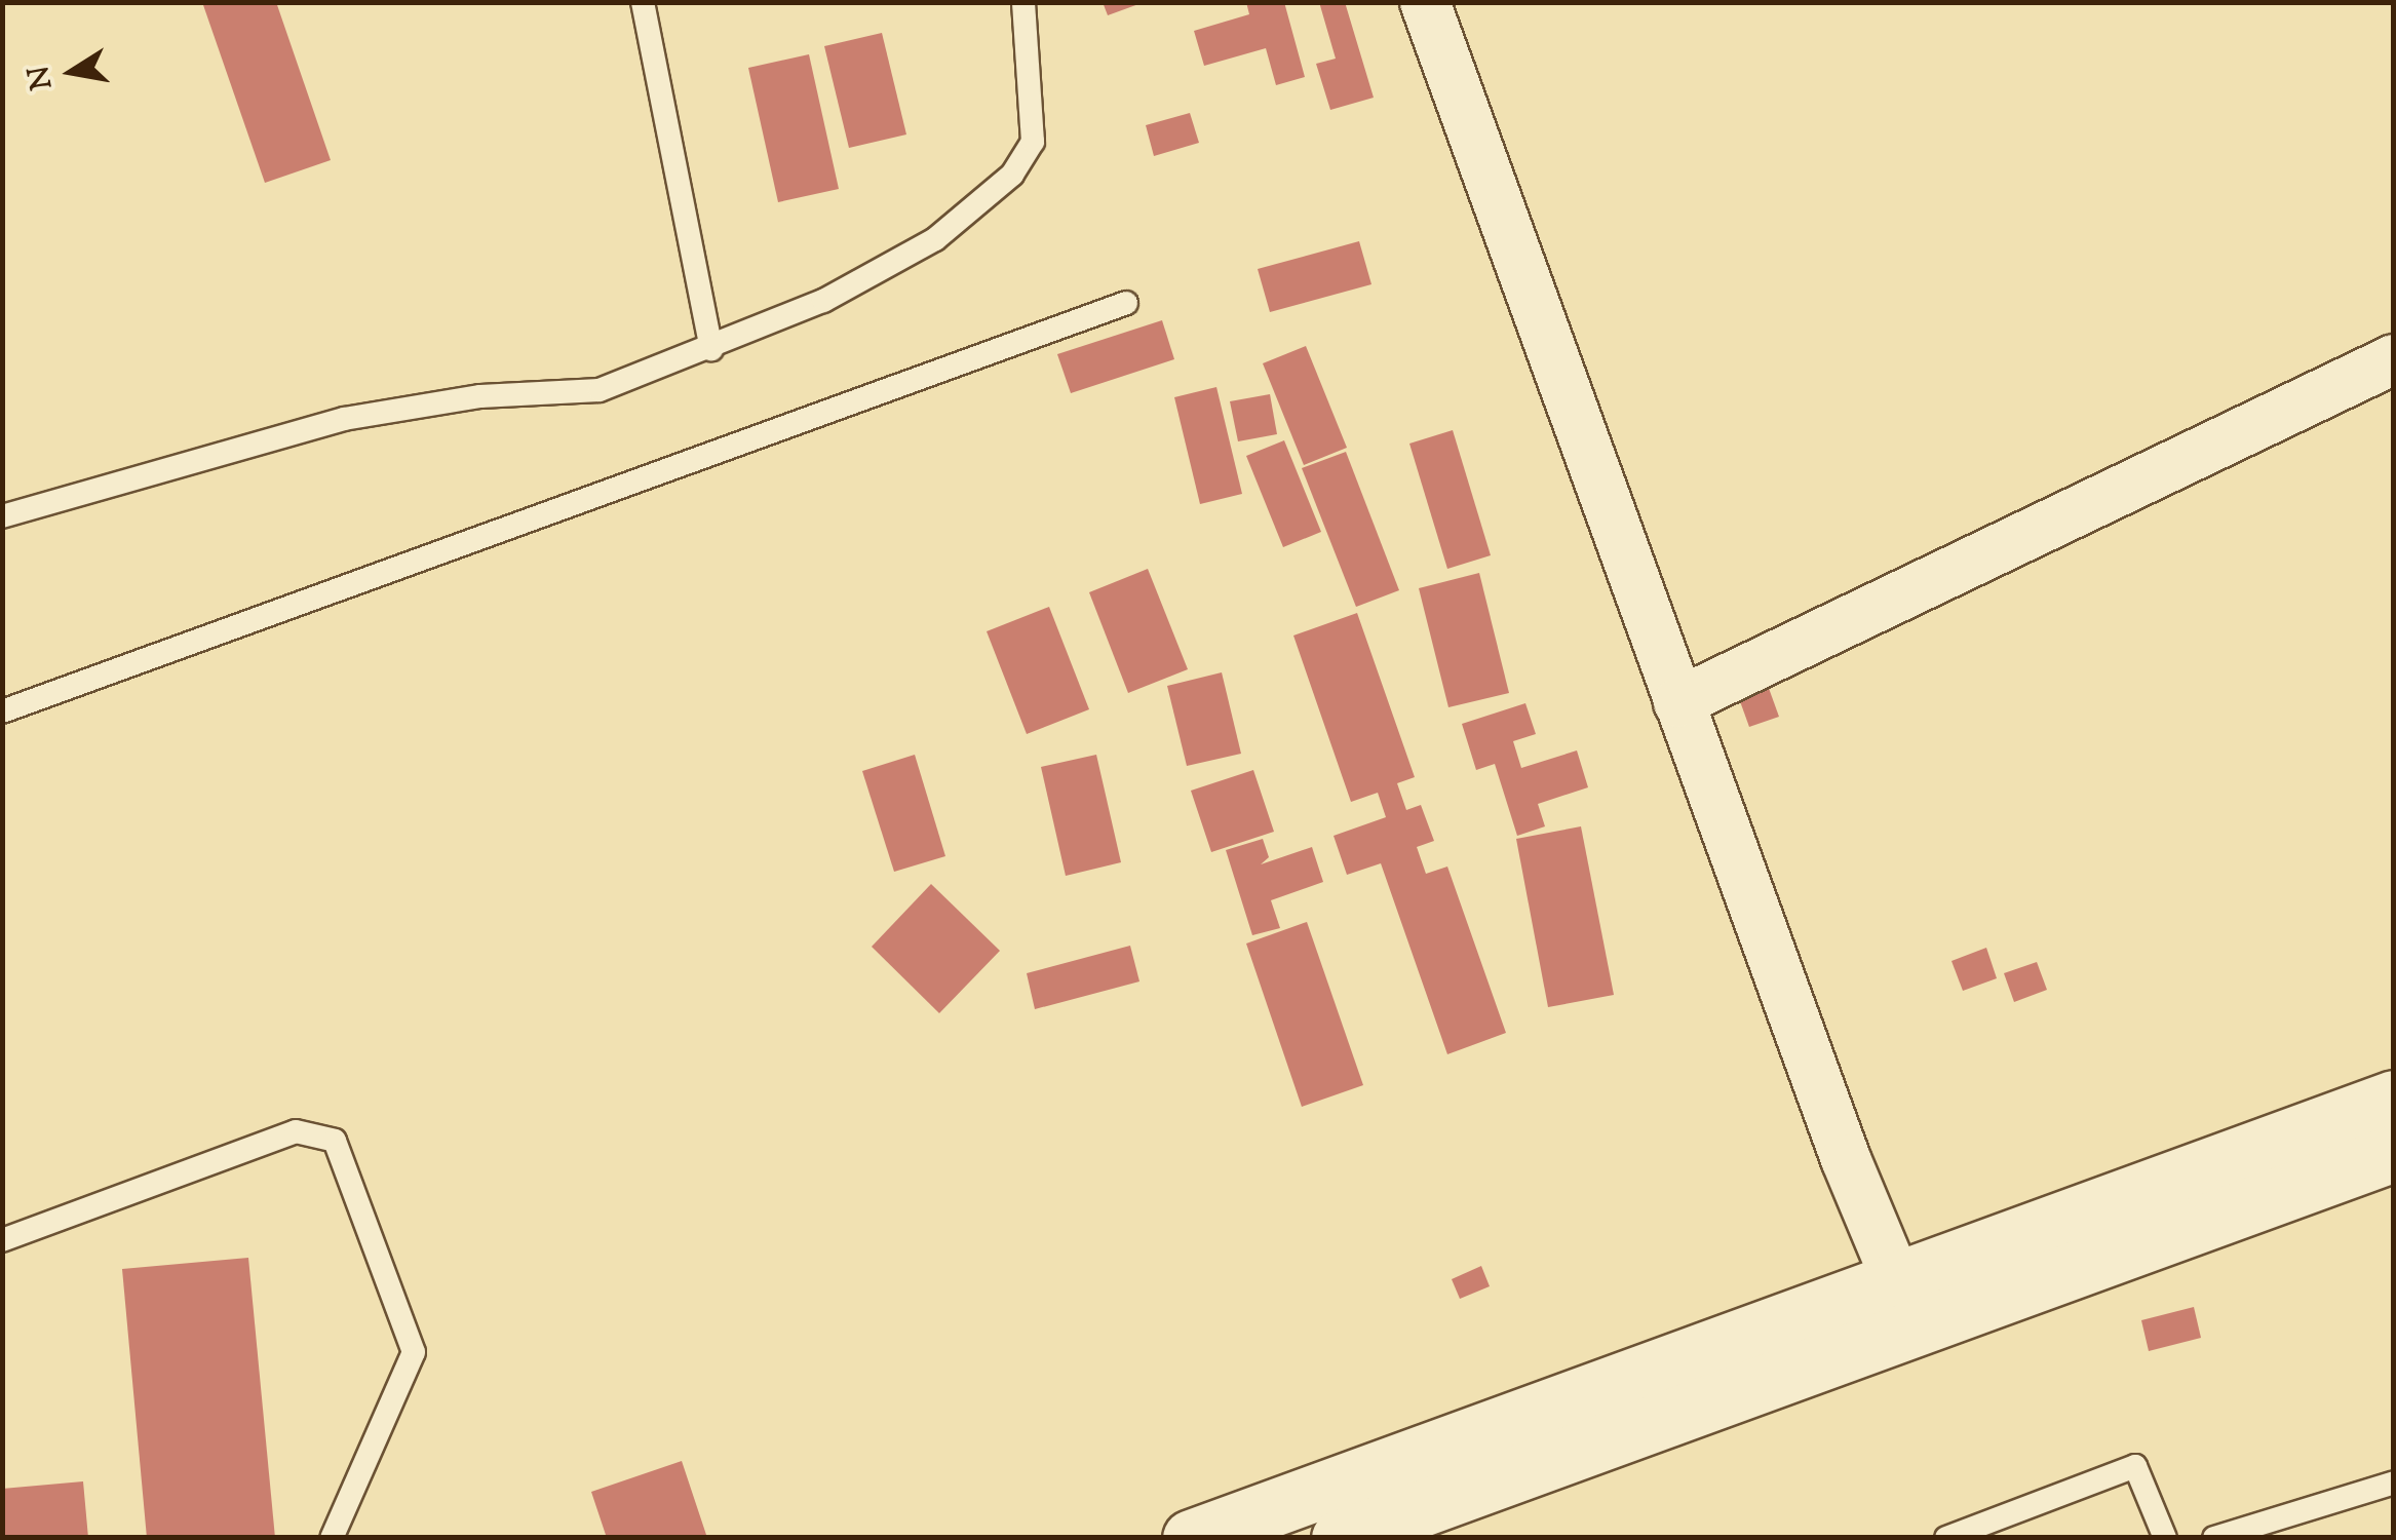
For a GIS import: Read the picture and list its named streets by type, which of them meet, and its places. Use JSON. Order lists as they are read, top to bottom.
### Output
{
  "north": "left"
}
